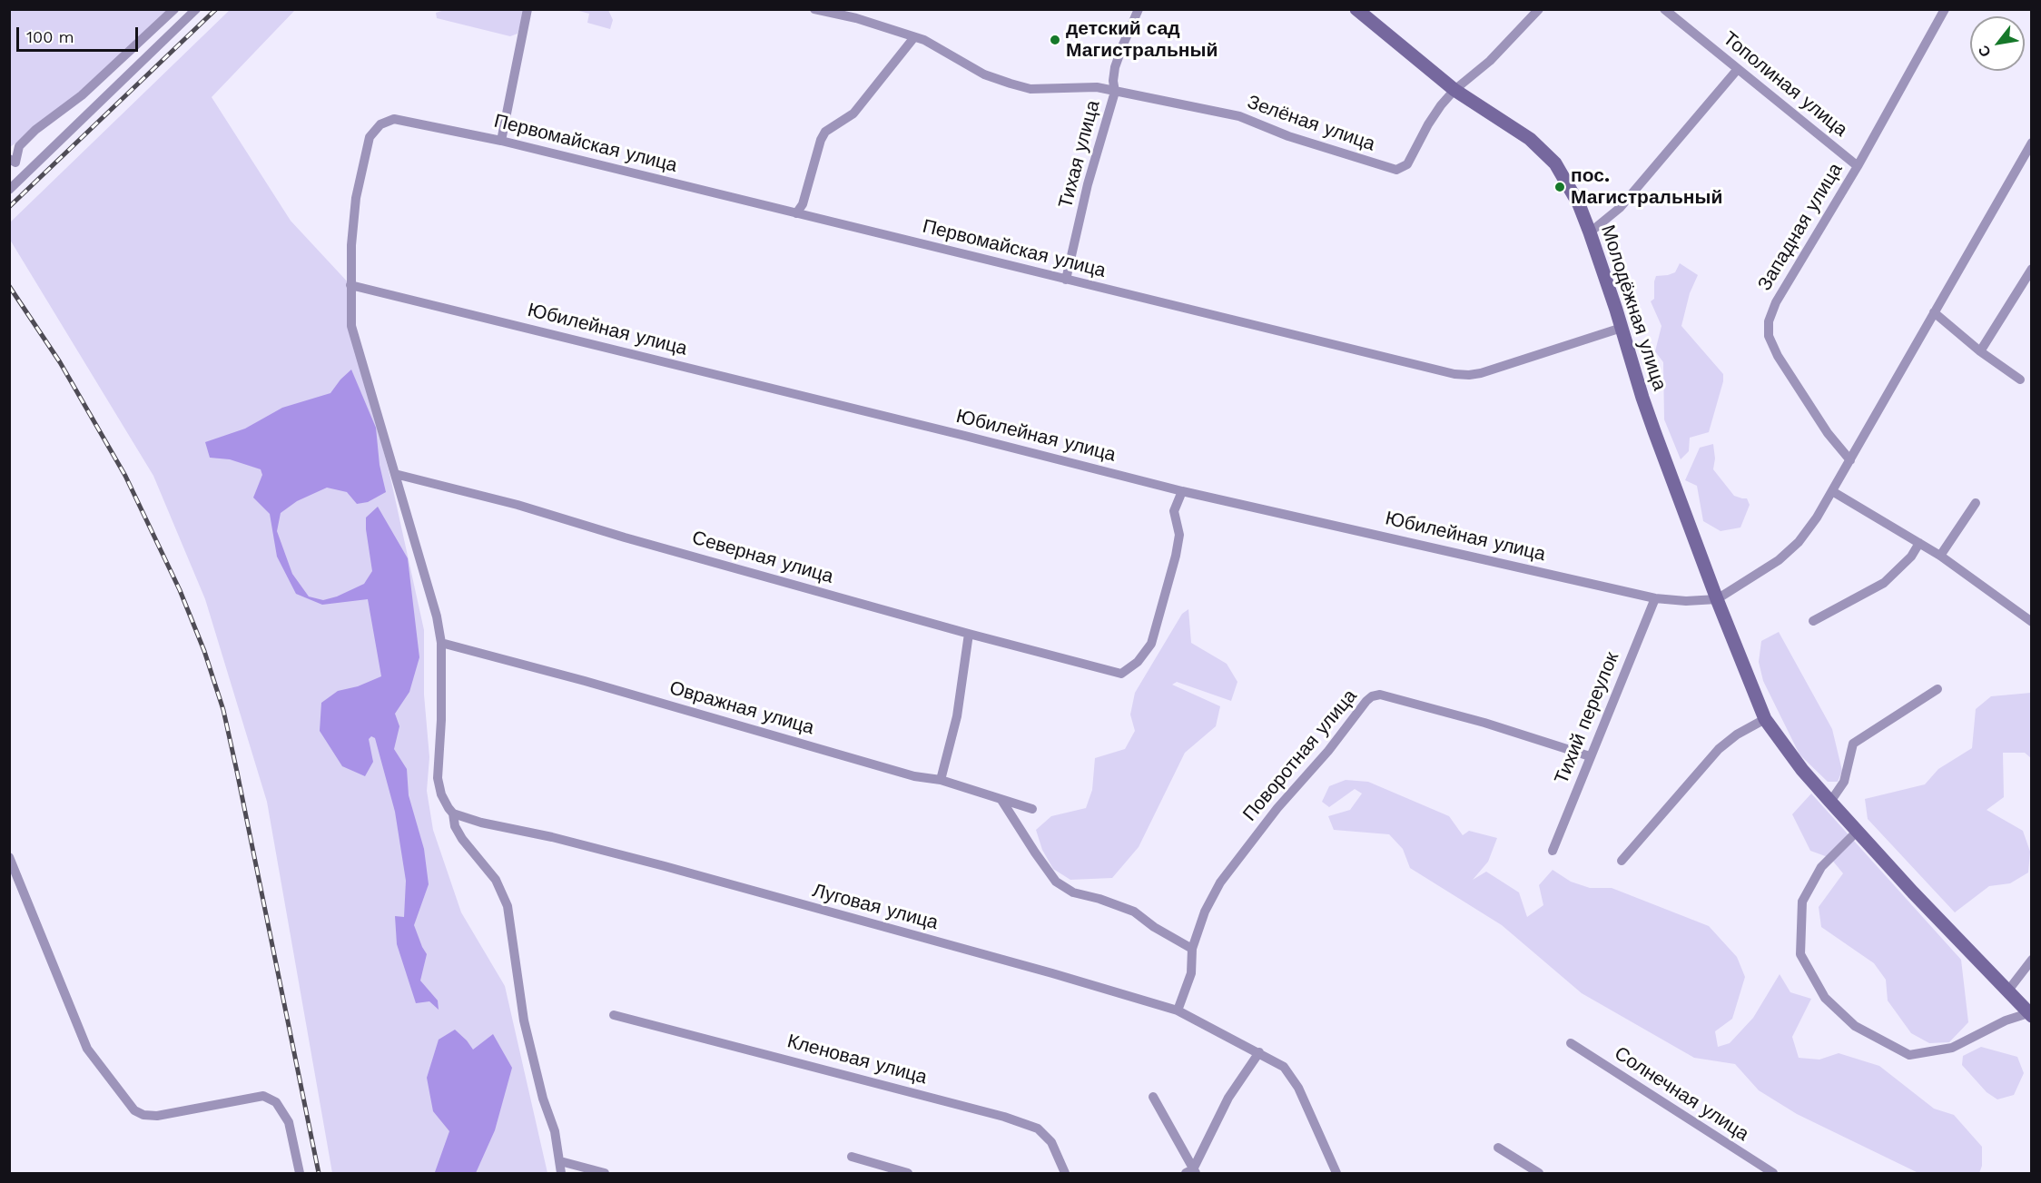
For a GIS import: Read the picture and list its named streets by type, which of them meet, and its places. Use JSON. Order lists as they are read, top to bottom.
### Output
{
  "streets": {
    "street": [
      "Тополиная улица",
      "Зелёная улица",
      "Первомайская улица",
      "Тихая улица",
      "Западная улица",
      "Молодёжная улица",
      "Юбилейная улица",
      "Северная улица",
      "Овражная улица",
      "Тихий переулок",
      "Поворотная улица",
      "Луговая улица",
      "Кленовая улица",
      "Солнечная улица"
    ]
  },
  "crossings": [
    ["Тополиная улица", "Западная улица"],
    ["Зелёная улица", "Тихая улица"],
    ["Зелёная улица", "Молодёжная улица"],
    ["Первомайская улица", "Тихая улица"],
    ["Первомайская улица", "Молодёжная улица"],
    ["Первомайская улица", "Юбилейная улица"],
    ["Молодёжная улица", "Юбилейная улица"],
    ["Юбилейная улица", "Северная улица"],
    ["Юбилейная улица", "Тихий переулок"],
    ["Тихий переулок", "Поворотная улица"],
    ["Поворотная улица", "Луговая улица"]
  ],
  "places": ["детский сад Магистральный", "пос. Магистральный"],
  "scale_bar": "100 m",
  "north": "bottom left"
}
